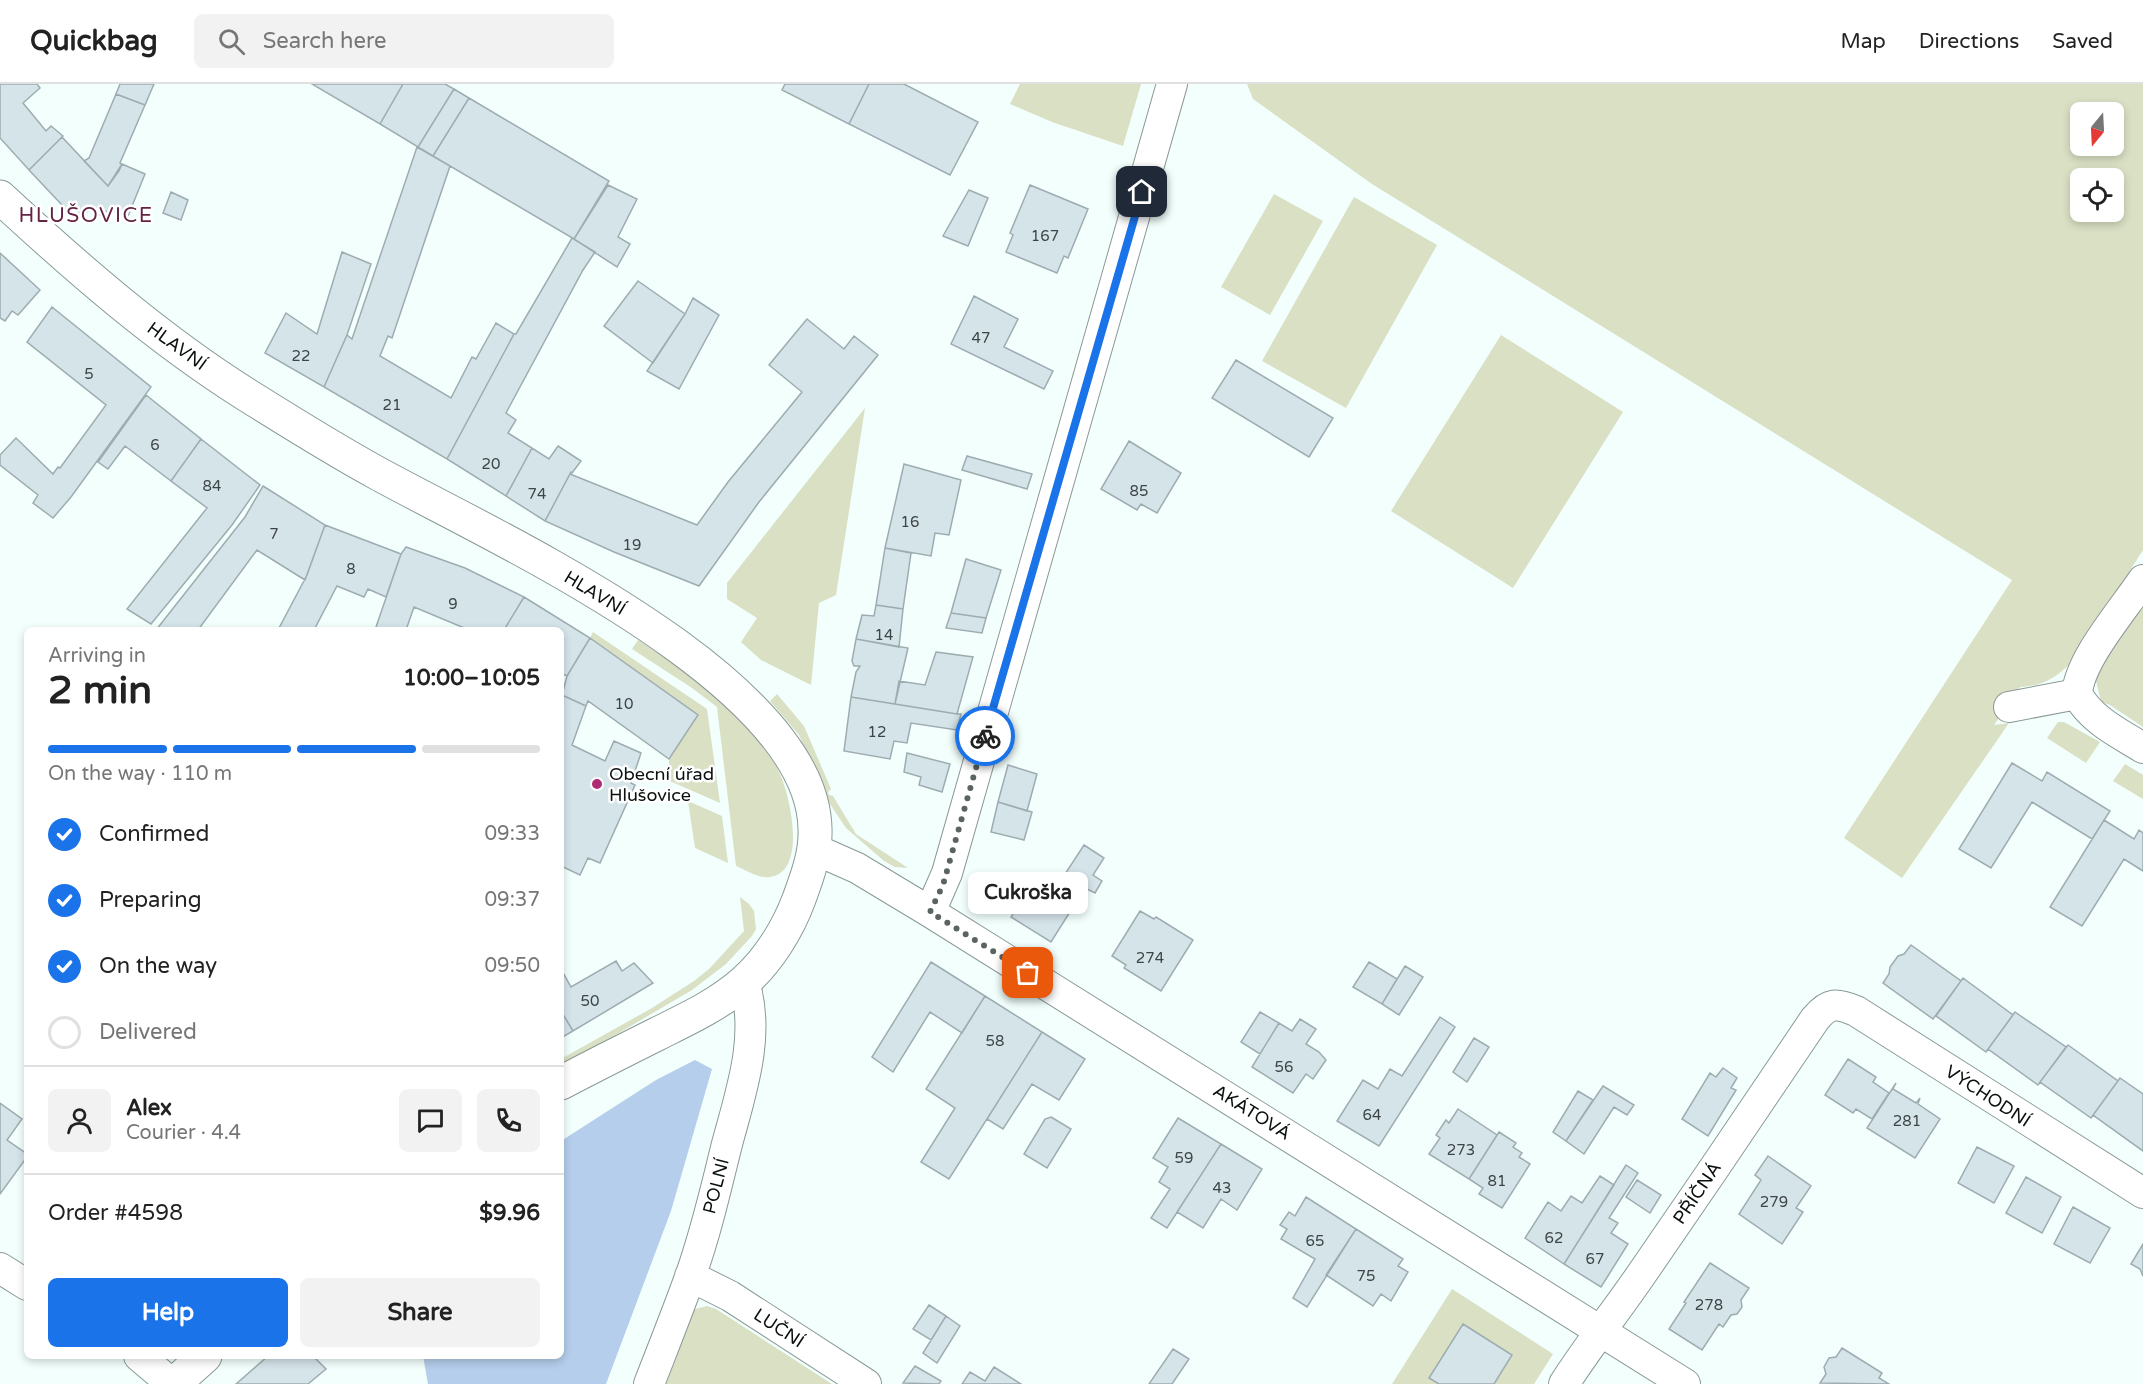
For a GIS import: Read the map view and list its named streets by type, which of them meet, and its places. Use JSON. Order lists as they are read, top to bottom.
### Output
{
  "streets": {
    "street": [
      "HLAVNÍ",
      "VÝCHODNÍ",
      "AKÁTOVÁ",
      "POLNÍ",
      "PŘÍČNÁ",
      "LUČNÍ"
    ]
  },
  "crossings": [
    ["HLAVNÍ", "AKÁTOVÁ"],
    ["HLAVNÍ", "POLNÍ"],
    ["VÝCHODNÍ", "PŘÍČNÁ"],
    ["AKÁTOVÁ", "PŘÍČNÁ"],
    ["POLNÍ", "LUČNÍ"]
  ],
  "districts": ["HLUŠOVICE"],
  "places": ["Obecní úřad Hlušovice", "Cukroška"],
  "house_numbers": [
    "167",
    "47",
    "22",
    "5",
    "21",
    "6",
    "20",
    "84",
    "85",
    "74",
    "16",
    "7",
    "19",
    "8",
    "9",
    "14",
    "10",
    "12",
    "274",
    "50",
    "58",
    "56",
    "64",
    "281",
    "273",
    "59",
    "81",
    "43",
    "279",
    "62",
    "65",
    "67",
    "75",
    "278"
  ],
  "north": "bottom",
  "page": {
    "header": "Quickbag",
    "search": "Search here",
    "nav": ["Map", "Directions", "Saved"],
    "heading": ["2 min", "Arriving in", "10:00–10:05"],
    "panel": [
      "Alex",
      "Courier · 4.4",
      "Order #4598",
      "$9.96"
    ],
    "bar": "On the way · 110 m",
    "list": [
      ["Confirmed", "09:33"],
      ["Preparing", "09:37"],
      ["On the way", "09:50"],
      "Delivered"
    ],
    "bubble": "Cukroška",
    "buttons": ["Help", "Share"]
  }
}
